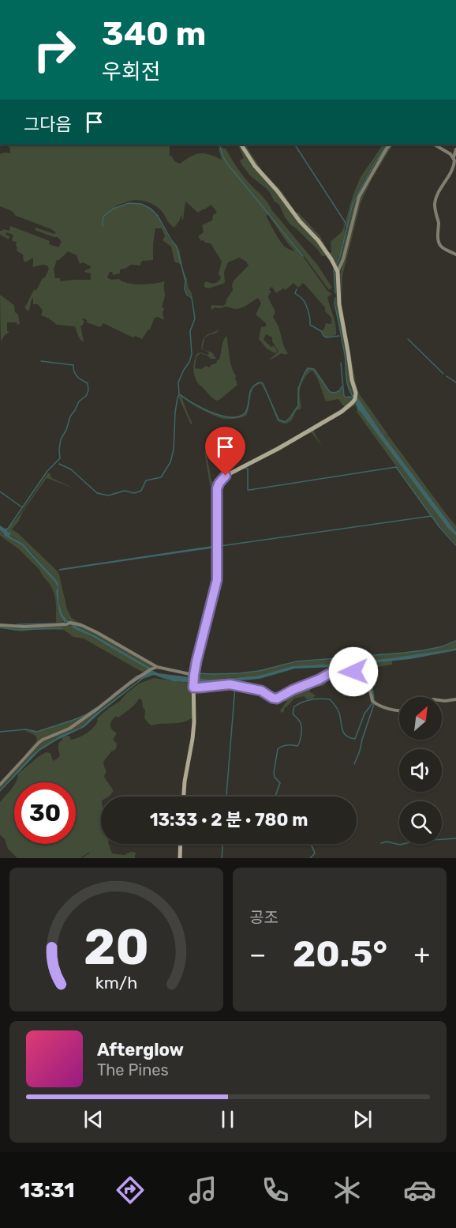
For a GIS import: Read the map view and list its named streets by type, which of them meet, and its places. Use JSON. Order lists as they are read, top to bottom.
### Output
{
  "north": "top right",
  "page": {
    "turn": ["340 m", "우회전"],
    "then": "그다음",
    "limit": "30",
    "trip": "13:33 · 2 분 · 780 m",
    "tile": "공조",
    "heat": ["−", "20.5°", "+"],
    "song": ["Afterglow", "The Pines"],
    "tabs": "13:31",
    "gauge": ["20", "km/h"]
  }
}
